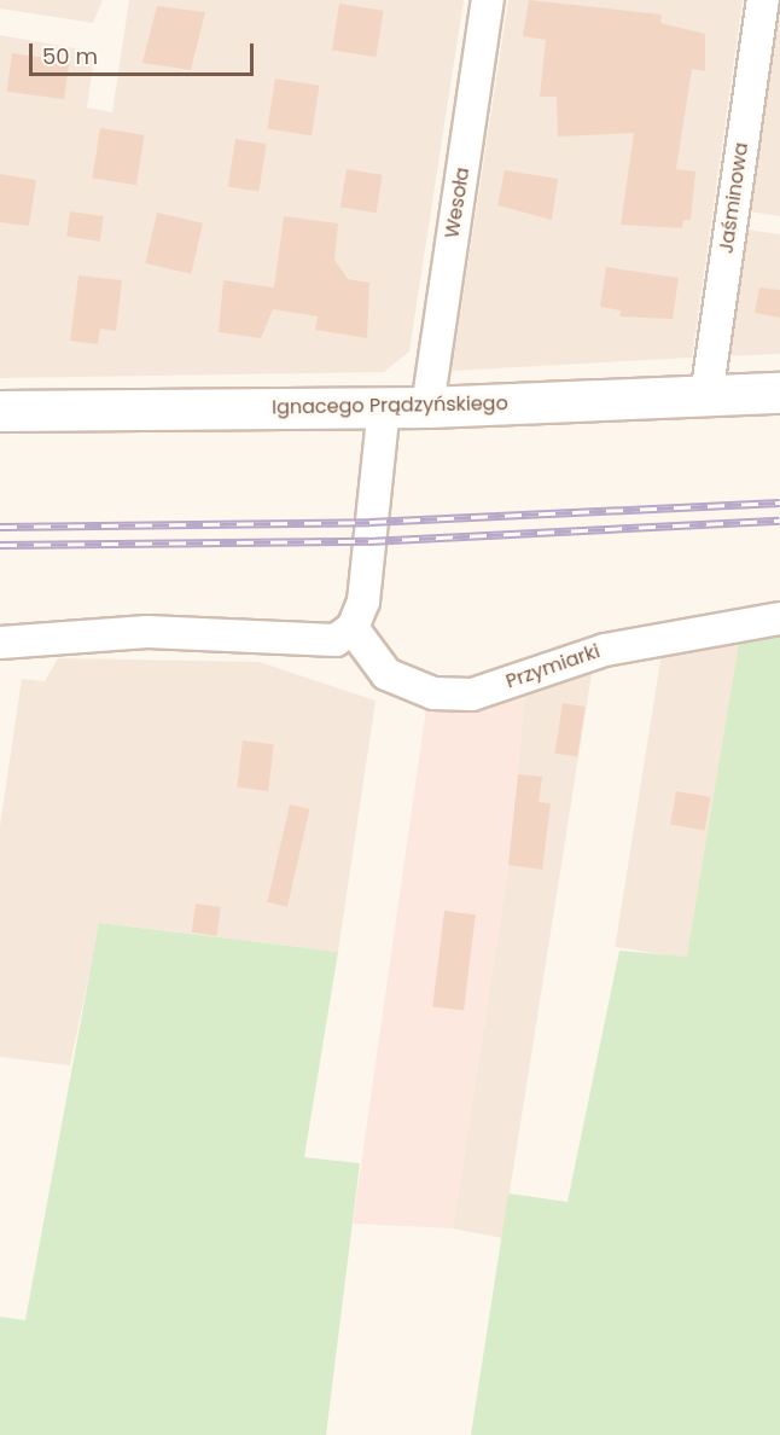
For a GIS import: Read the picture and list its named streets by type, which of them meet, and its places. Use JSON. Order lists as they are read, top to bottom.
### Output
{
  "streets": {
    "street": [
      "Jaśminowa",
      "Wesoła",
      "Ignacego Prądzyńskiego",
      "Przymiarki"
    ]
  },
  "crossings": [
    ["Jaśminowa", "Ignacego Prądzyńskiego"],
    ["Wesoła", "Ignacego Prądzyńskiego"]
  ],
  "scale_bar": "50 m"
}
